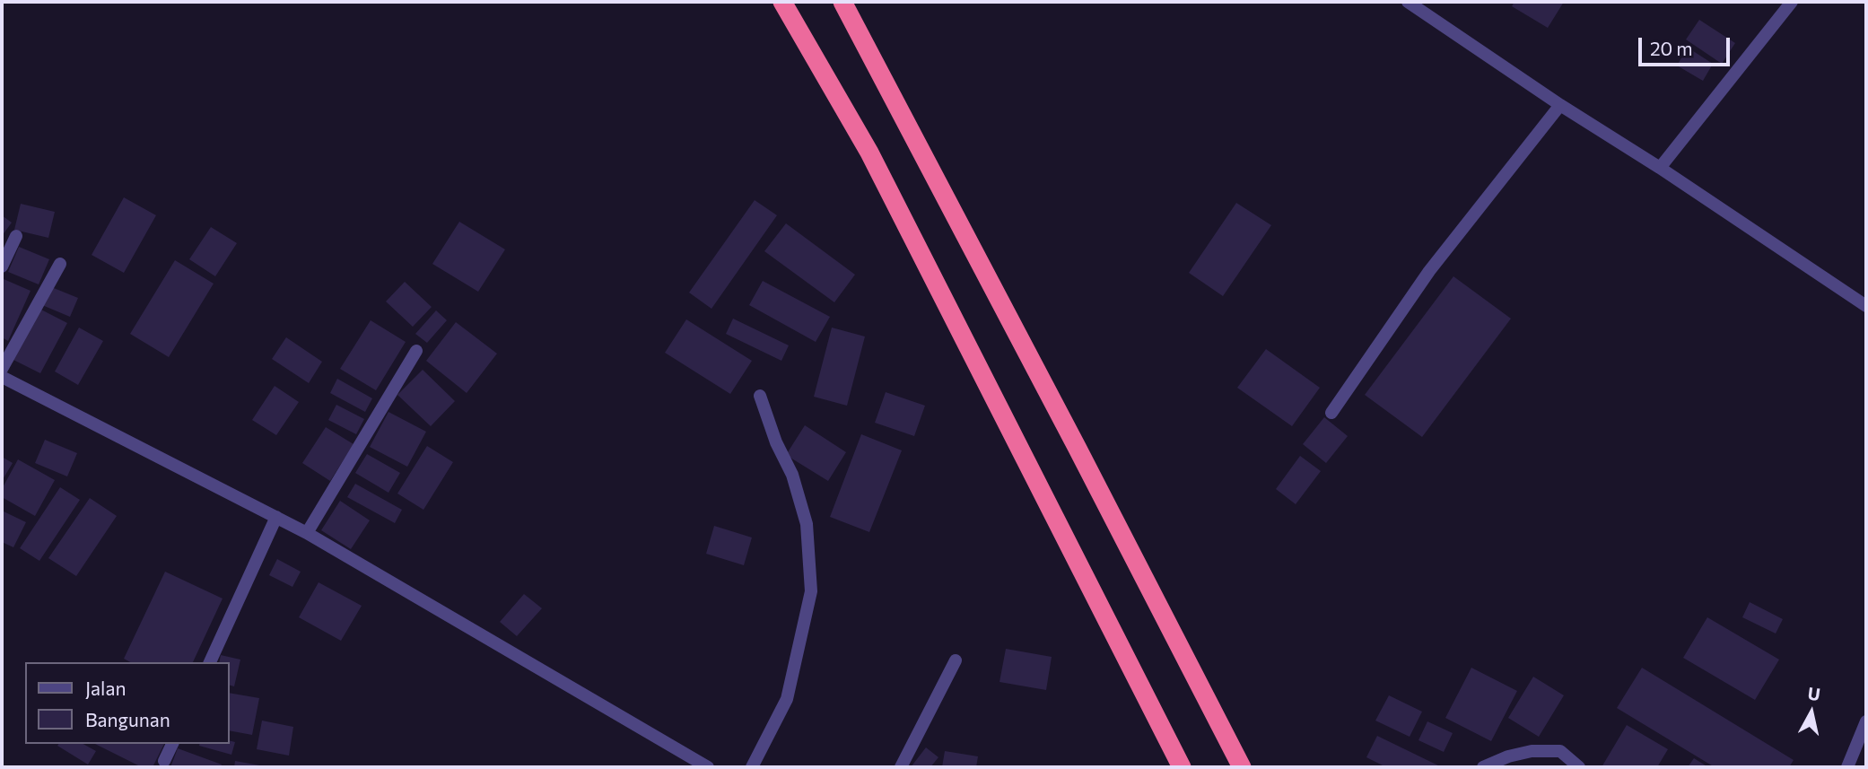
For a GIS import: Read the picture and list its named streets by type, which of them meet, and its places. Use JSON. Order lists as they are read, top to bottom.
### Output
{
  "legend": ["Jalan", "Bangunan"],
  "scale_bar": "20 m",
  "north": "top"
}
